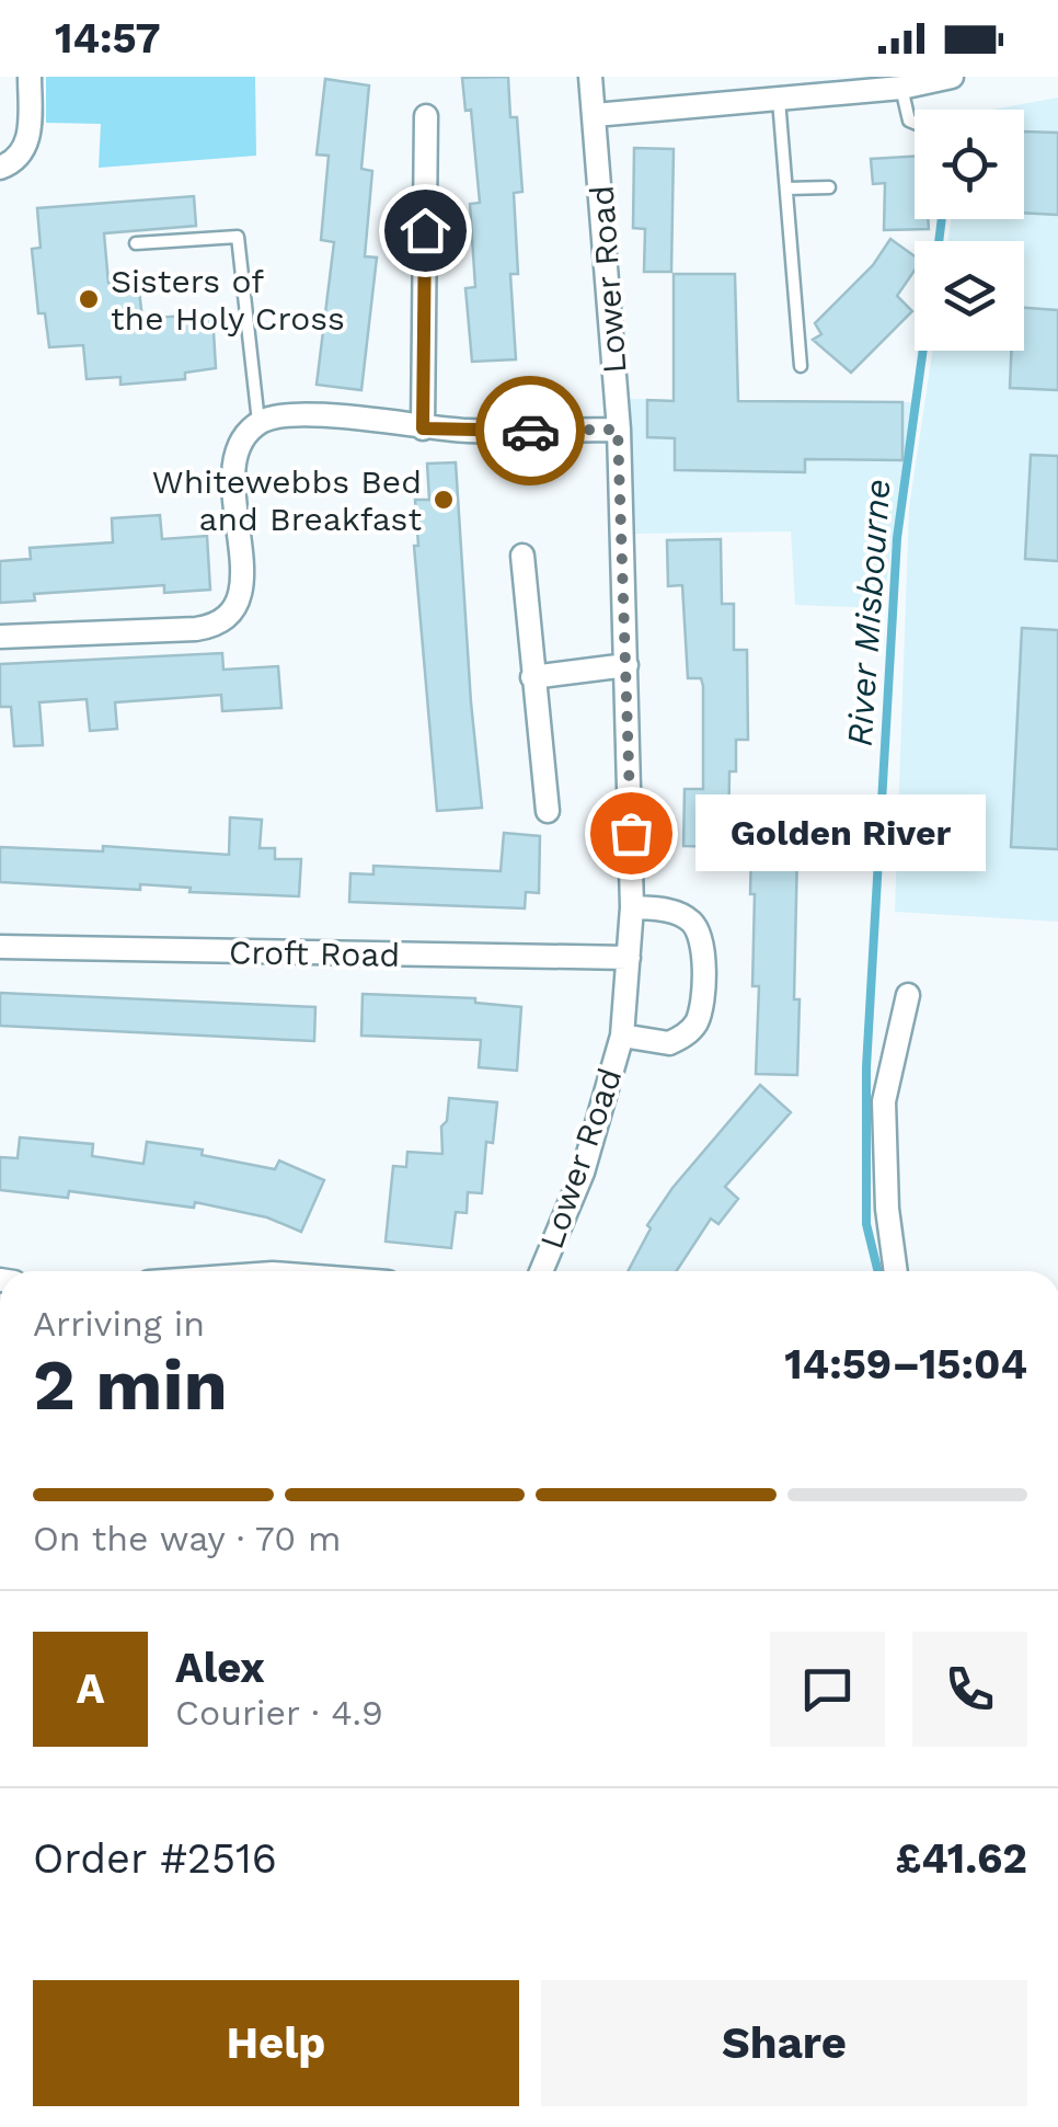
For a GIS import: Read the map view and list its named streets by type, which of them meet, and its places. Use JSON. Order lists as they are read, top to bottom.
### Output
{
  "streets": {
    "street": ["Lower Road", "Croft Road"]
  },
  "crossings": [
    ["Lower Road", "Croft Road"]
  ],
  "water": ["River Misbourne"],
  "places": ["Sisters of the Holy Cross", "Whitewebbs Bed and Breakfast", "Golden River"],
  "page": {
    "status": "14:57",
    "bubble": "Golden River",
    "heading": ["2 min", "Arriving in", "14:59–15:04"],
    "panel": [
      "Alex",
      "Courier · 4.9",
      "Order #2516",
      "£41.62"
    ],
    "bar": "On the way · 70 m",
    "round": "A",
    "buttons": ["Help", "Share"]
  }
}
